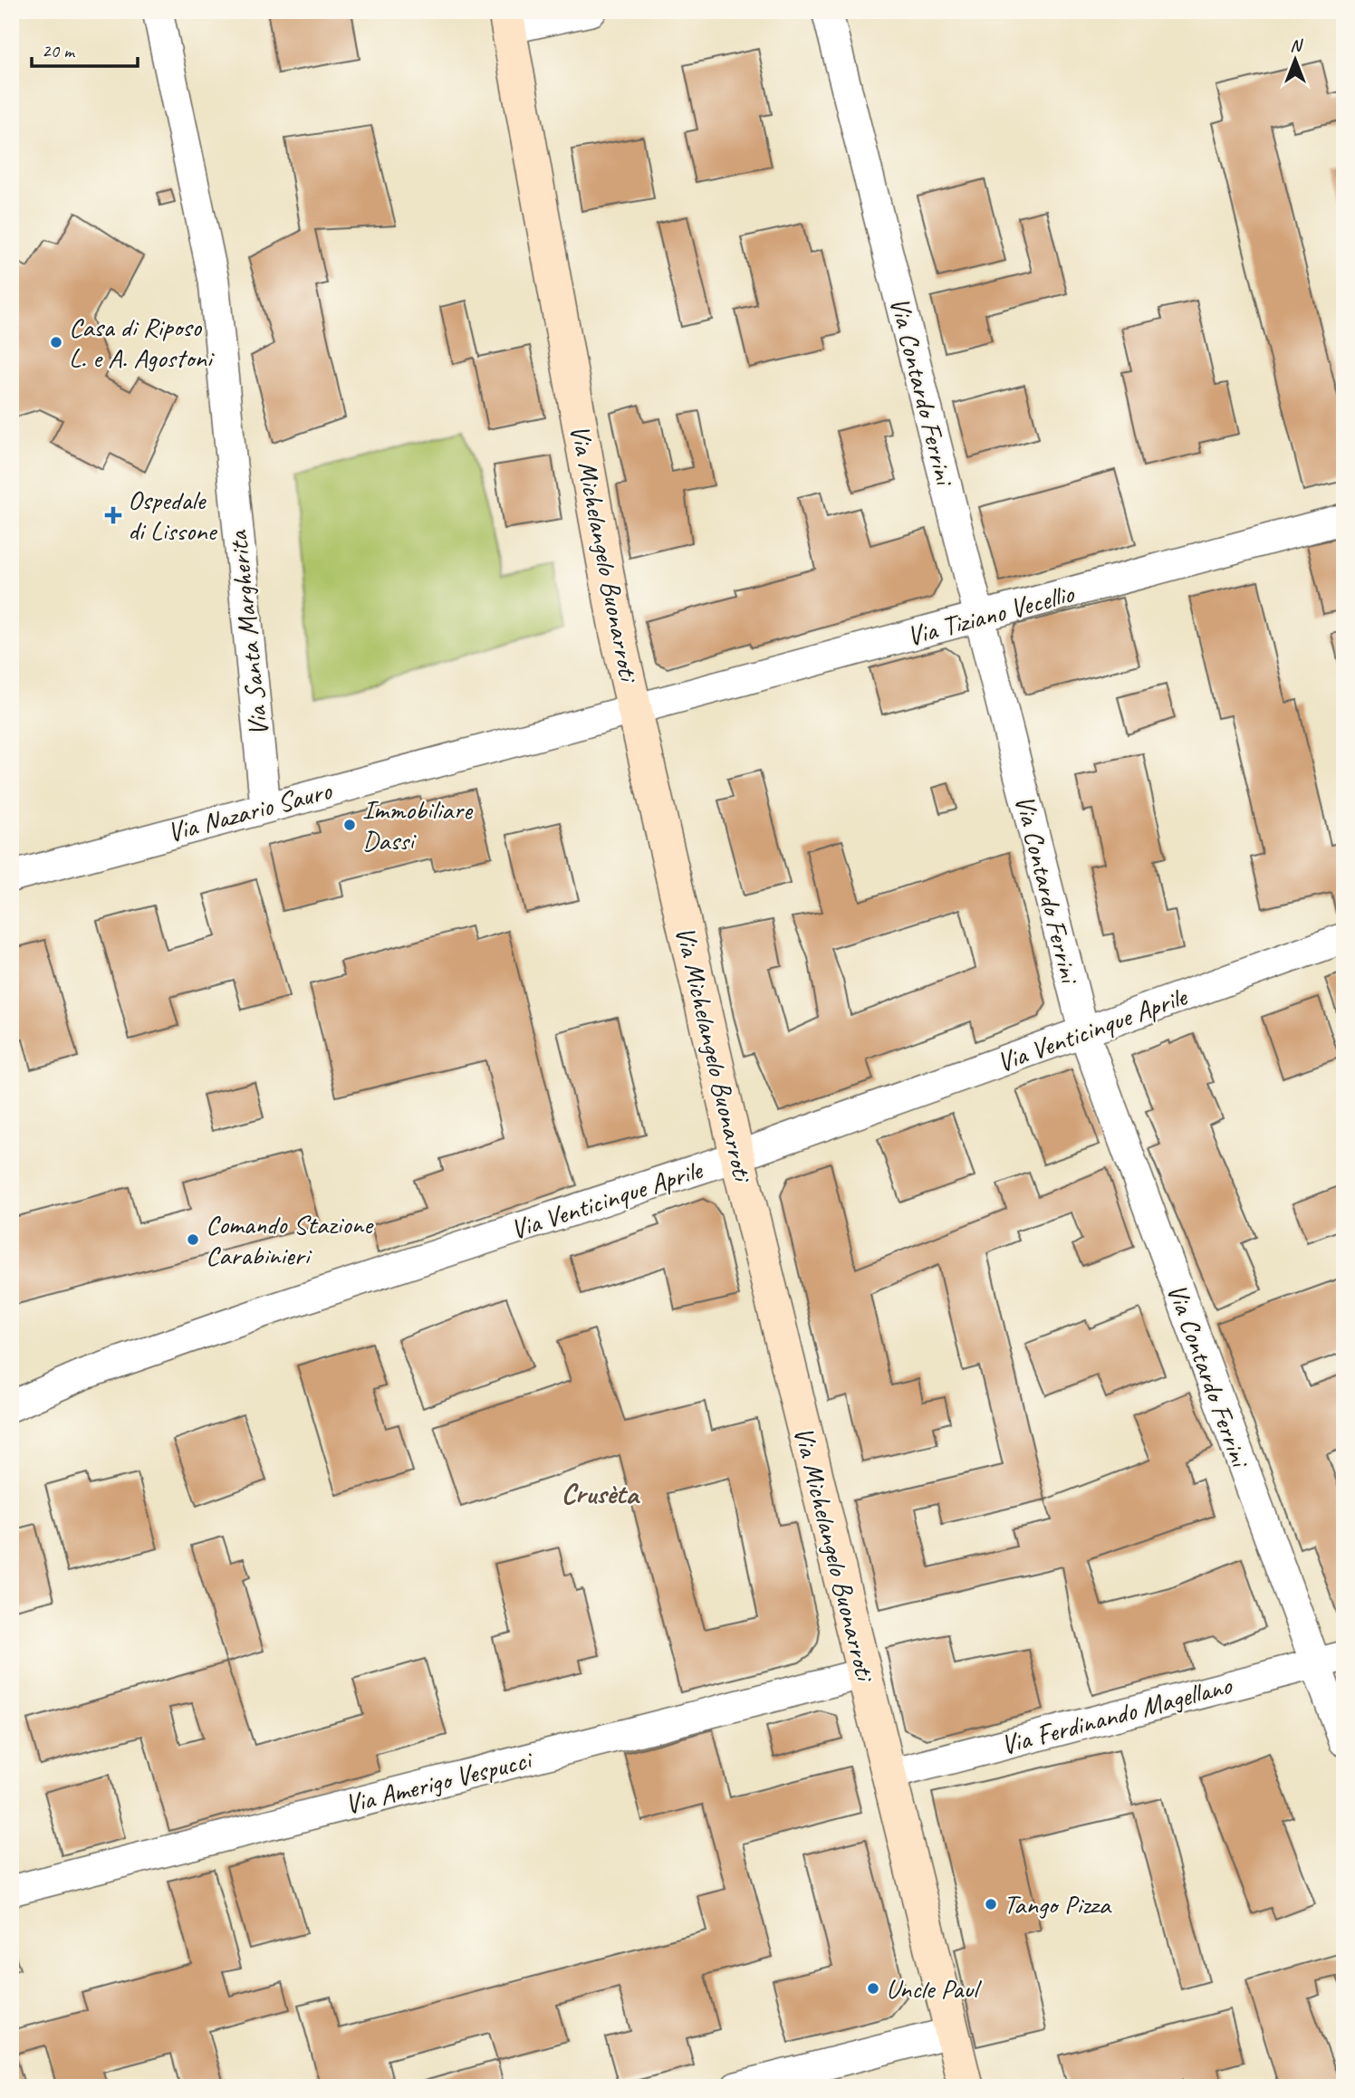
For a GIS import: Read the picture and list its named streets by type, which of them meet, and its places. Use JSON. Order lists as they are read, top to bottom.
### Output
{
  "streets": {
    "street": [
      "Via Contardo Ferrini",
      "Via Michelangelo Buonarroti",
      "Via Tiziano Vecellio",
      "Via Santa Margherita",
      "Via Nazario Sauro",
      "Via Venticinque Aprile",
      "Via Ferdinando Magellano",
      "Via Amerigo Vespucci"
    ]
  },
  "crossings": [
    ["Via Contardo Ferrini", "Via Tiziano Vecellio"],
    ["Via Contardo Ferrini", "Via Venticinque Aprile"],
    ["Via Contardo Ferrini", "Via Ferdinando Magellano"],
    ["Via Michelangelo Buonarroti", "Via Tiziano Vecellio"],
    ["Via Michelangelo Buonarroti", "Via Nazario Sauro"],
    ["Via Michelangelo Buonarroti", "Via Venticinque Aprile"],
    ["Via Michelangelo Buonarroti", "Via Ferdinando Magellano"],
    ["Via Michelangelo Buonarroti", "Via Amerigo Vespucci"],
    ["Via Tiziano Vecellio", "Via Nazario Sauro"],
    ["Via Santa Margherita", "Via Nazario Sauro"]
  ],
  "districts": ["Crusèta"],
  "places": {
    "other": [
      "Casa di Riposo L. e A. Agostoni",
      "Immobiliare Dassi",
      "Comando Stazione Carabinieri",
      "Tango Pizza",
      "Uncle Paul"
    ],
    "health": ["Ospedale di Lissone"]
  },
  "scale_bar": "20 m",
  "north": "top"
}
